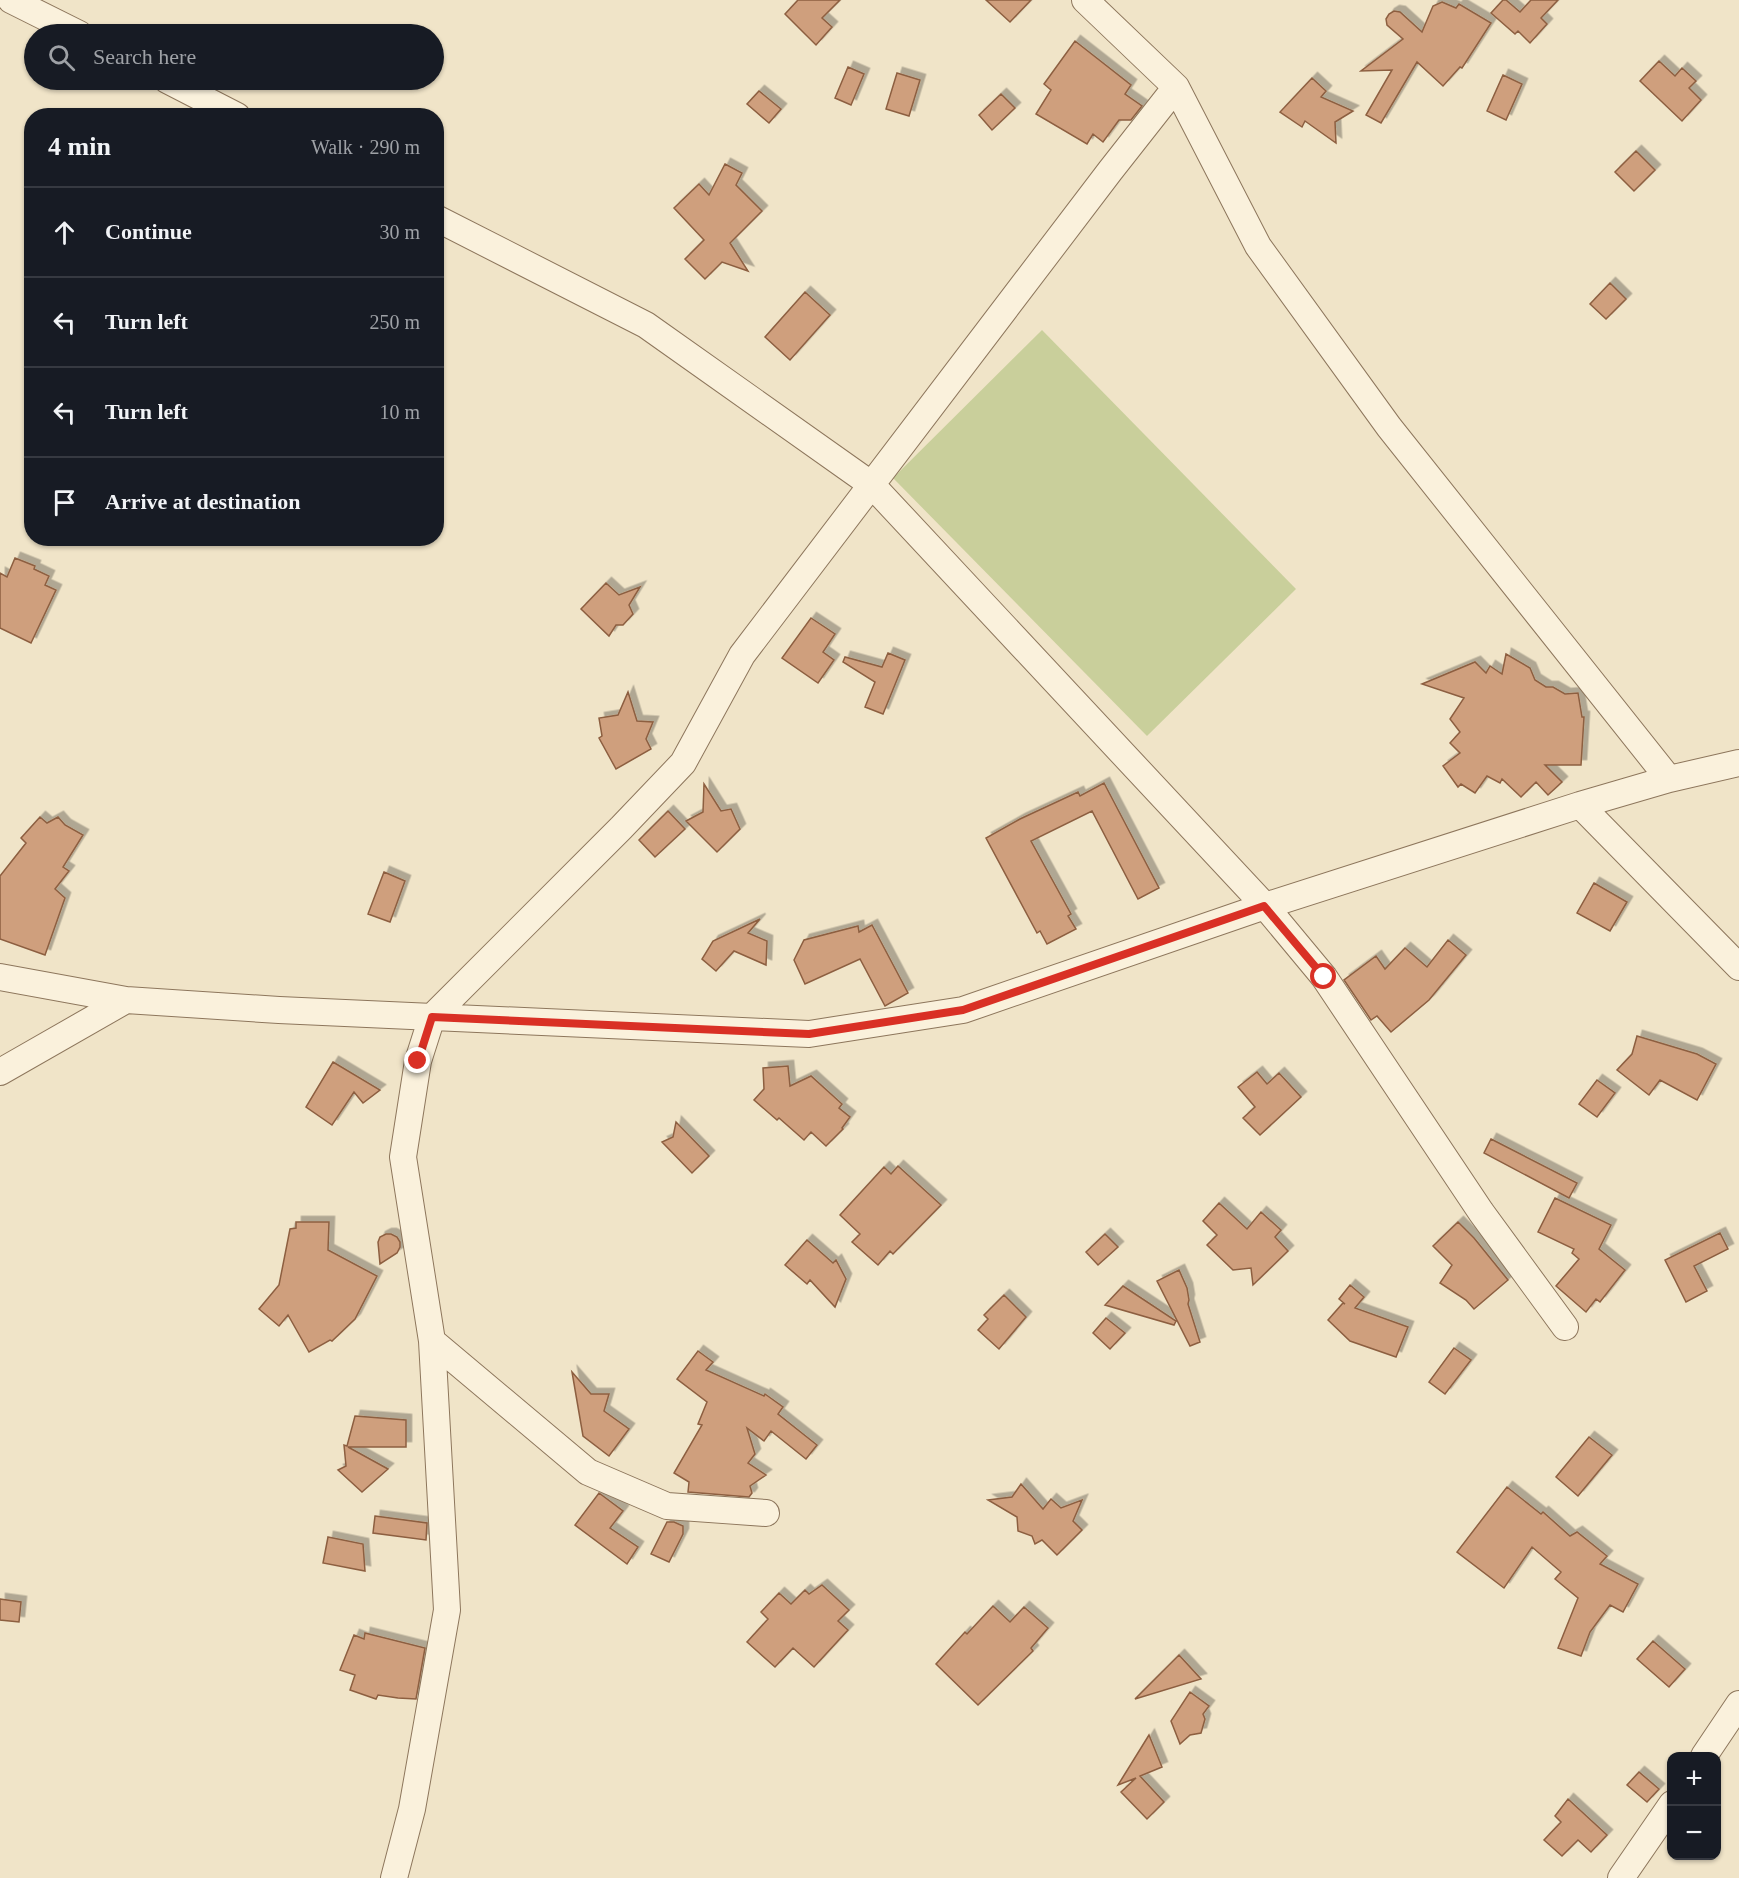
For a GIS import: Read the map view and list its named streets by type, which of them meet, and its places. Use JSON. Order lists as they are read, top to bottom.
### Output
{
  "page": {
    "search": "Search here",
    "heading": ["4 min", "Walk · 290 m"],
    "list": [
      ["Continue", "30 m"],
      ["Turn left", "250 m"],
      ["Turn left", "10 m"],
      "Arrive at destination"
    ],
    "map_buttons": ["+", "−"]
  }
}
